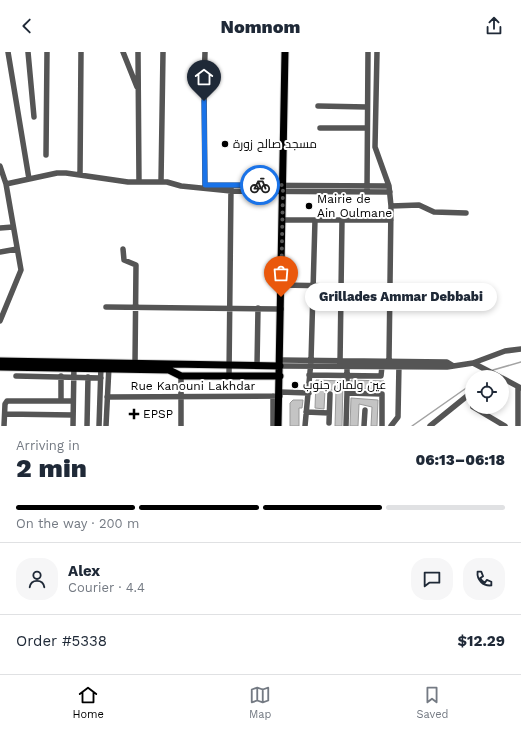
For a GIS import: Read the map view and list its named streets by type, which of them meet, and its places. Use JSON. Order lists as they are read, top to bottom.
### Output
{
  "streets": {
    "street": ["Rue Kanouni Lakhdar"]
  },
  "places": {
    "other": [
      "مسجد صالح زورة",
      "Mairie de Ain Oulmane",
      "Grillades Ammar Debbabi",
      "عين ولمان جنوب"
    ],
    "health": ["EPSP"]
  },
  "page": {
    "header": "Nomnom",
    "bubble": "Grillades Ammar Debbabi",
    "heading": ["2 min", "Arriving in", "06:13–06:18"],
    "panel": [
      "Alex",
      "Courier · 4.4",
      "Order #5338",
      "$12.29"
    ],
    "bar": "On the way · 200 m",
    "tabs": ["Home", "Map", "Saved"]
  }
}
